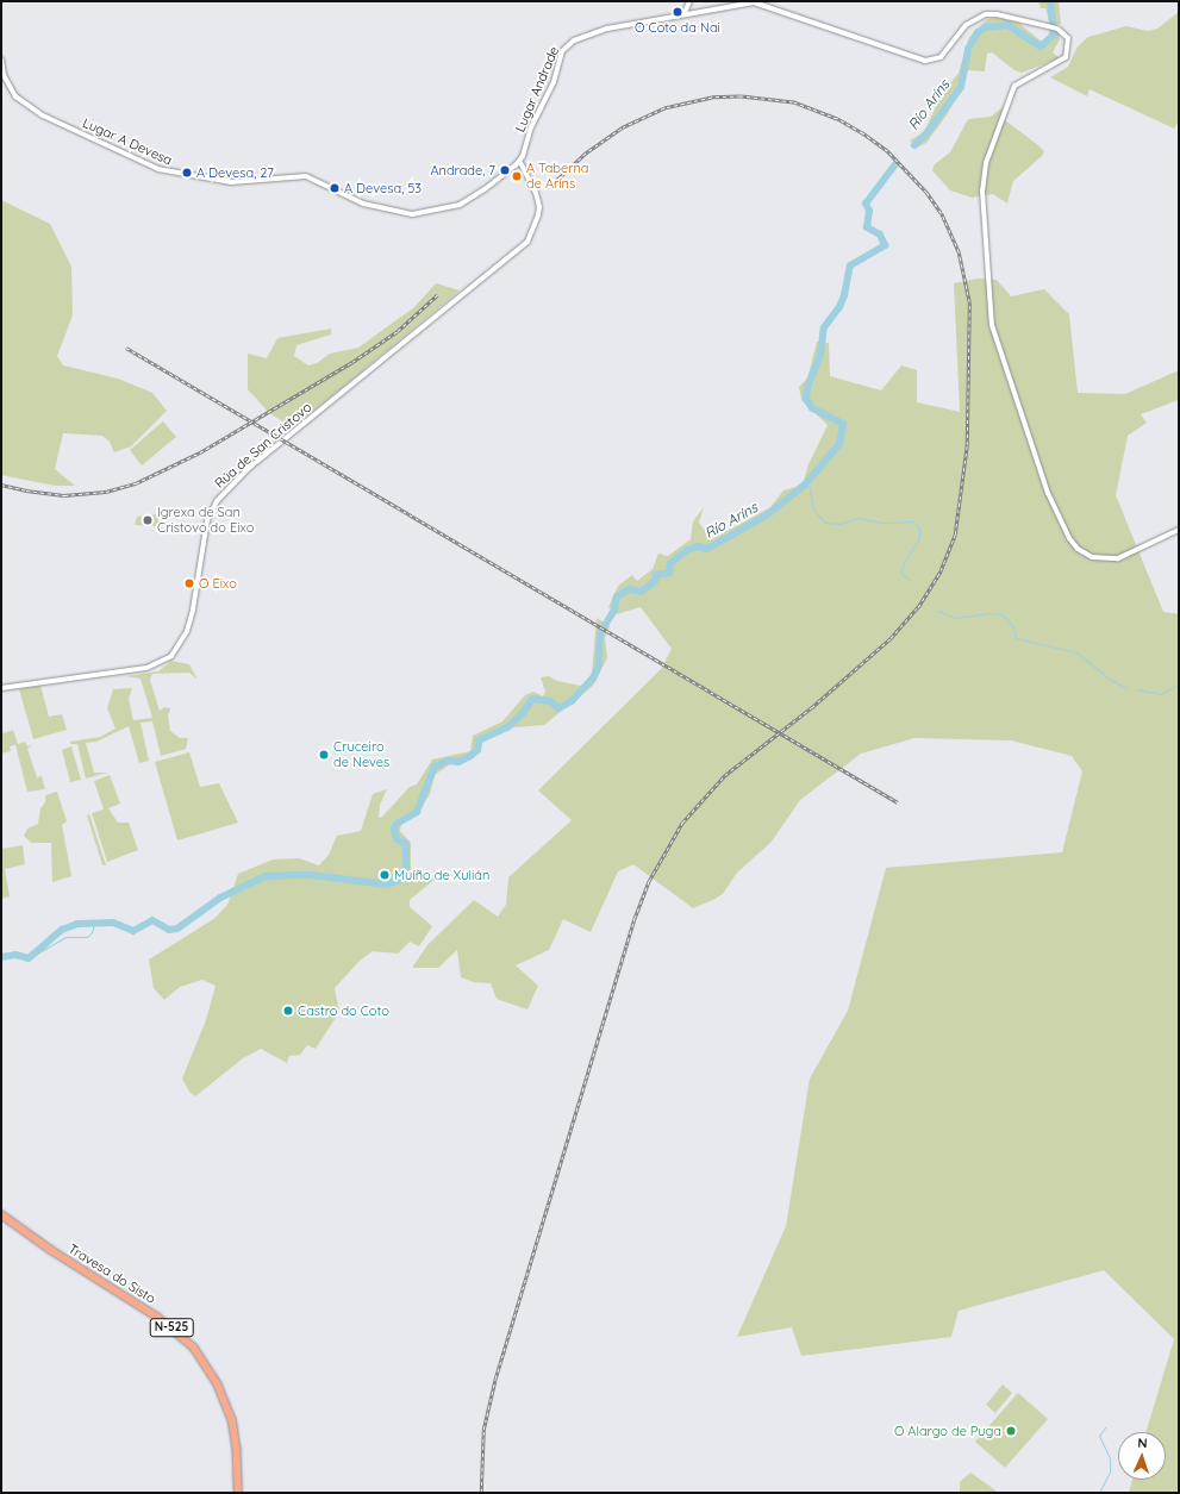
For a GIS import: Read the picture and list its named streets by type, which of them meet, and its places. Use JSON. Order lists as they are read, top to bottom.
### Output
{
  "streets": {
    "highway": ["Travesa do Sisto", "N-525"],
    "street": ["Lugar Andrade", "Lugar A Devesa", "Rúa de San Cristovo"]
  },
  "crossings": [
    ["Lugar Andrade", "Lugar A Devesa"],
    ["Lugar Andrade", "Rúa de San Cristovo"]
  ],
  "water": ["Río Aríns"],
  "places": [
    "O Coto da Nai",
    "Andrade, 7",
    "A Devesa, 27",
    "A Taberna de Aríns",
    "A Devesa, 53",
    "Igrexa de San Cristovo do Eixo",
    "O Eixo",
    "Cruceiro de Neves",
    "Muíño de Xulián",
    "Castro do Coto",
    "O Alargo de Puga"
  ],
  "north": "top"
}
